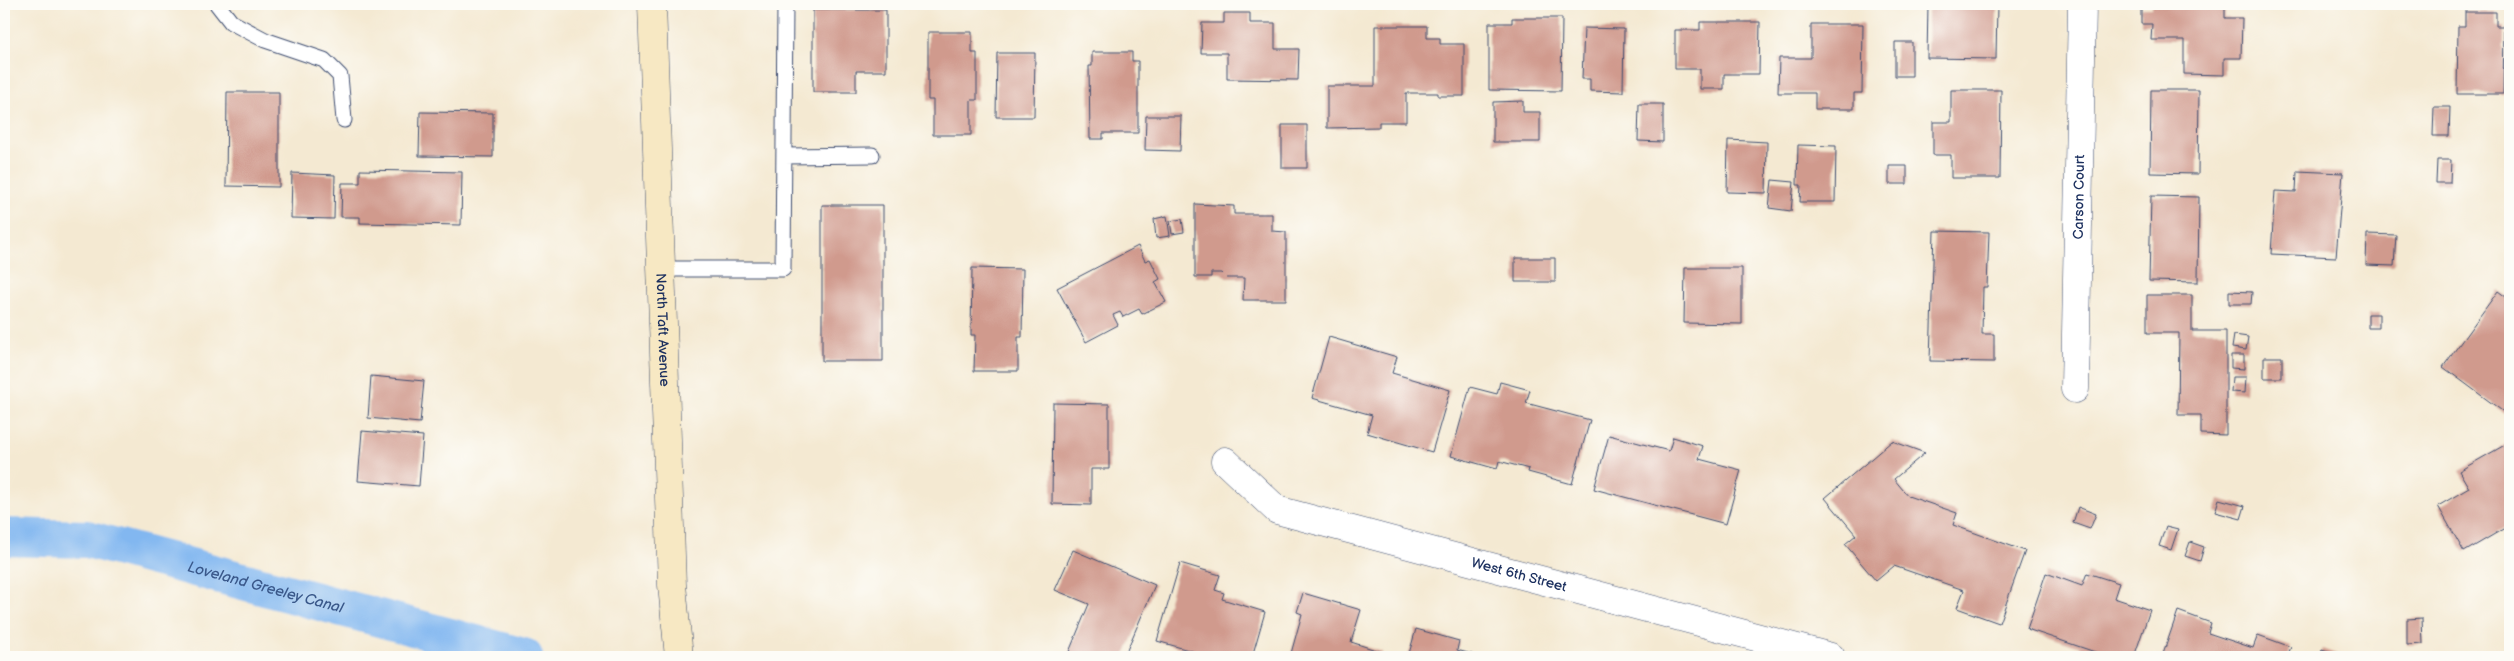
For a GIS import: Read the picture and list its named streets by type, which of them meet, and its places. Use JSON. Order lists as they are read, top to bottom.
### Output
{
  "streets": {
    "main road": ["North Taft Avenue"],
    "street": ["Carson Court", "West 6th Street"]
  },
  "water": ["Loveland Greeley Canal"]
}
